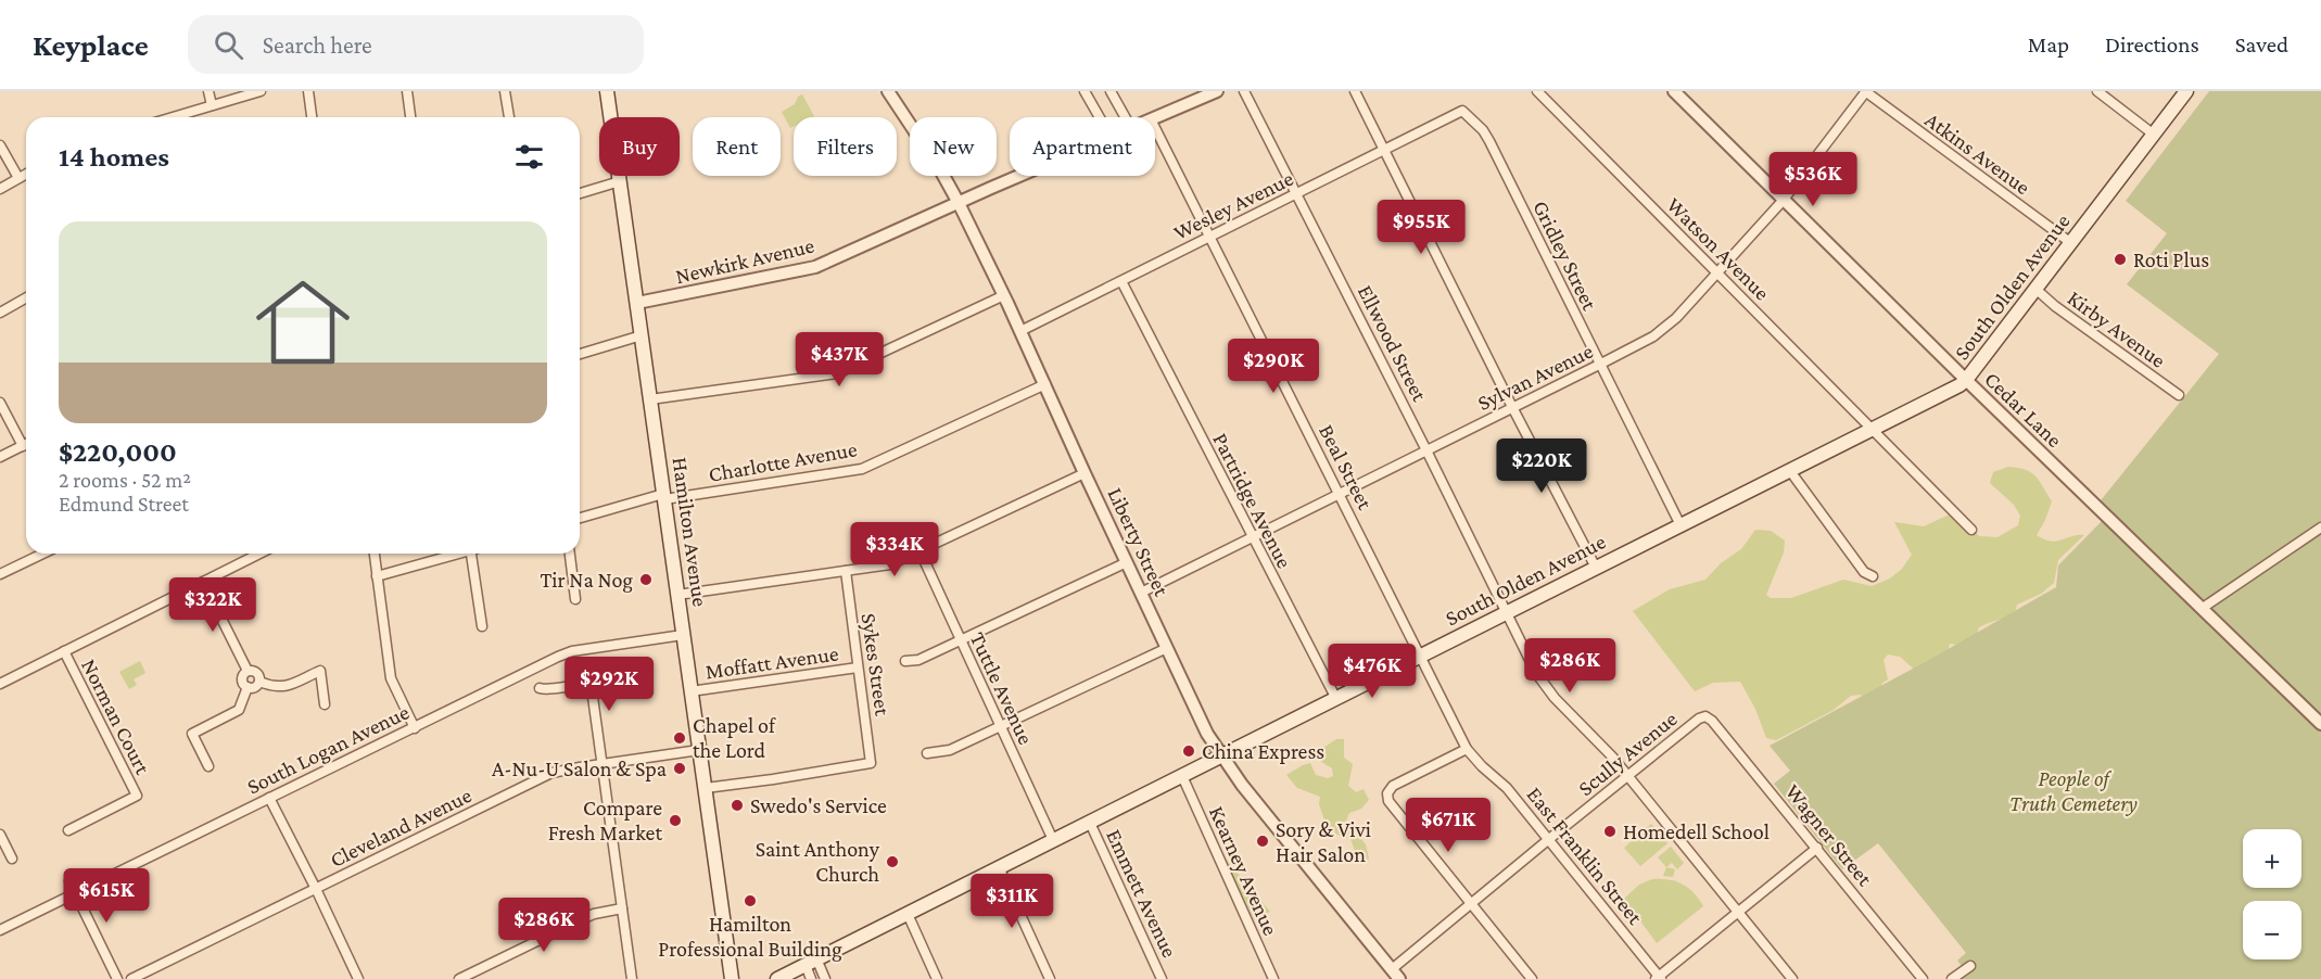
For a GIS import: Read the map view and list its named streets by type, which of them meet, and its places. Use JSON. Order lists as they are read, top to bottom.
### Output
{
  "streets": {
    "main road": ["South Olden Avenue", "Hamilton Avenue"],
    "street": [
      "Atkins Avenue",
      "Wesley Avenue",
      "Watson Avenue",
      "Gridley Street",
      "Newkirk Avenue",
      "Kirby Avenue",
      "Ellwood Street",
      "Sylvan Avenue",
      "Cedar Lane",
      "Charlotte Avenue",
      "Beal Street",
      "Partridge Avenue",
      "Liberty Street",
      "Moffatt Avenue",
      "Sykes Street",
      "Tuttle Avenue",
      "Norman Court",
      "South Logan Avenue",
      "Scully Avenue",
      "Cleveland Avenue",
      "Wagner Street",
      "East Franklin Street",
      "Kearney Avenue",
      "Emmett Avenue"
    ]
  },
  "crossings": [
    ["Atkins Avenue", "South Olden Avenue"],
    ["Atkins Avenue", "Sylvan Avenue"],
    ["Wesley Avenue", "Gridley Street"],
    ["Wesley Avenue", "Ellwood Street"],
    ["Wesley Avenue", "Beal Street"],
    ["Wesley Avenue", "Partridge Avenue"],
    ["Wesley Avenue", "Liberty Street"],
    ["Watson Avenue", "South Olden Avenue"],
    ["Watson Avenue", "Sylvan Avenue"],
    ["Gridley Street", "South Olden Avenue"],
    ["Gridley Street", "Sylvan Avenue"],
    ["Newkirk Avenue", "Hamilton Avenue"],
    ["Newkirk Avenue", "Liberty Street"],
    ["South Olden Avenue", "Kirby Avenue"],
    ["South Olden Avenue", "Ellwood Street"],
    ["South Olden Avenue", "Cedar Lane"],
    ["South Olden Avenue", "Beal Street"],
    ["South Olden Avenue", "Partridge Avenue"],
    ["South Olden Avenue", "Liberty Street"],
    ["South Olden Avenue", "Tuttle Avenue"],
    ["South Olden Avenue", "East Franklin Street"],
    ["South Olden Avenue", "Kearney Avenue"],
    ["South Olden Avenue", "Emmett Avenue"],
    ["Ellwood Street", "Sylvan Avenue"],
    ["Ellwood Street", "Scully Avenue"],
    ["Sylvan Avenue", "Cedar Lane"],
    ["Sylvan Avenue", "Beal Street"],
    ["Sylvan Avenue", "Partridge Avenue"],
    ["Sylvan Avenue", "Liberty Street"],
    ["Charlotte Avenue", "Hamilton Avenue"],
    ["Charlotte Avenue", "Liberty Street"],
    ["Beal Street", "East Franklin Street"],
    ["Hamilton Avenue", "Moffatt Avenue"],
    ["Hamilton Avenue", "Sykes Street"],
    ["Hamilton Avenue", "South Logan Avenue"],
    ["Hamilton Avenue", "Cleveland Avenue"],
    ["Liberty Street", "Scully Avenue"],
    ["Moffatt Avenue", "Sykes Street"],
    ["Scully Avenue", "Wagner Street"],
    ["Scully Avenue", "East Franklin Street"]
  ],
  "parks": ["People of Truth Cemetery"],
  "places": [
    "Roti Plus",
    "Tir Na Nog",
    "Chapel of the Lord",
    "China Express",
    "A-Nu-U Salon & Spa",
    "Swedo's Service",
    "Compare Fresh Market",
    "Homedell School",
    "Sory & Vivi Hair Salon",
    "Saint Anthony Church",
    "Hamilton Professional Building"
  ],
  "page": {
    "header": "Keyplace",
    "search": "Search here",
    "nav": ["Map", "Directions", "Saved"],
    "chip": [
      "Buy",
      "Rent",
      "Filters",
      "New",
      "Apartment"
    ],
    "heading": "14 homes",
    "price": [
      "$536K",
      "$955K",
      "$437K",
      "$290K",
      "$220K",
      "$334K",
      "$322K",
      "$286K",
      "$476K",
      "$292K",
      "$671K",
      "$615K",
      "$311K",
      "$286K"
    ],
    "list": [
      {
        "name": "$220,000",
        "note": "2 rooms · 52 m² · Edmund Street"
      }
    ],
    "map_buttons": ["+", "−"]
  }
}
